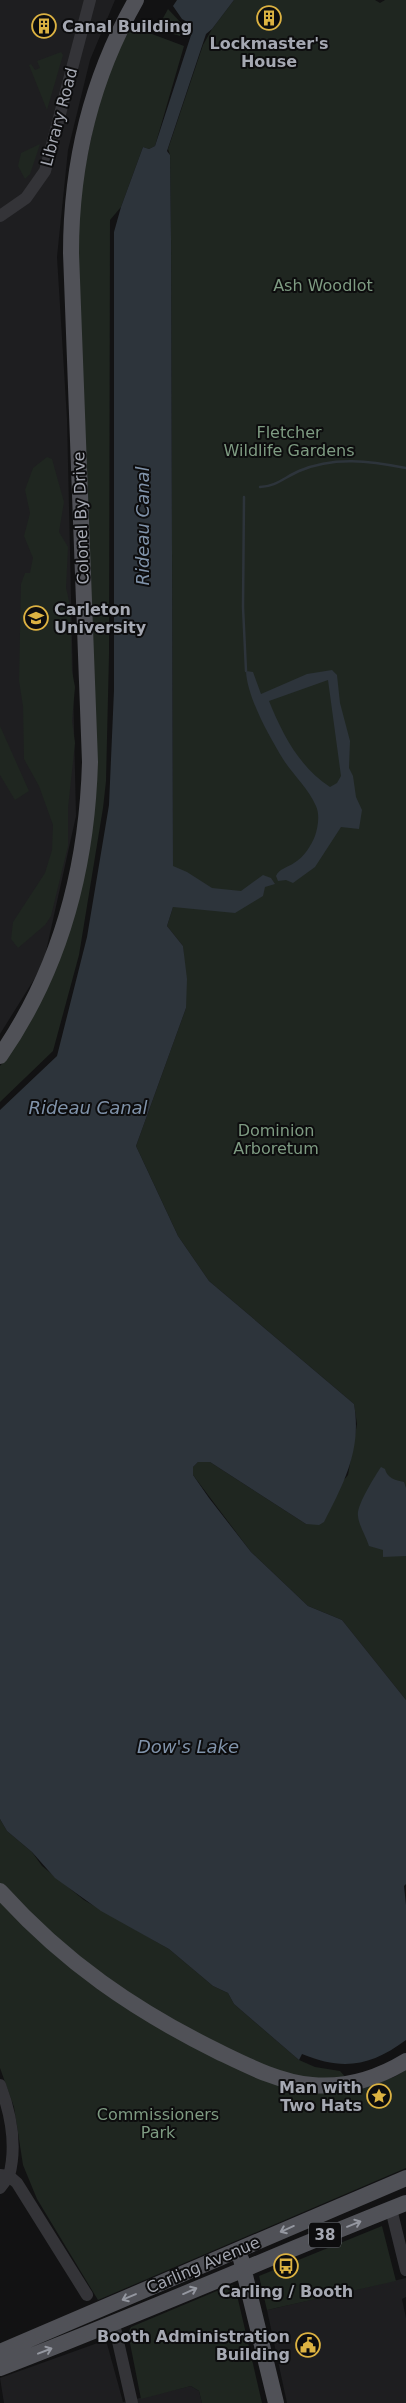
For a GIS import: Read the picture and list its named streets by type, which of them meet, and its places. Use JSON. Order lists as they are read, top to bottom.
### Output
{
  "streets": {
    "main road": ["Colonel By Drive", "38", "Carling Avenue"],
    "street": ["Library Road"]
  },
  "water": ["Rideau Canal", "Dow's Lake"],
  "parks": [
    "Ash Woodlot",
    "Fletcher Wildlife Gardens",
    "Dominion Arboretum",
    "Commissioners Park"
  ],
  "places": {
    "building": ["Lockmaster's House", "Canal Building"],
    "school or university": ["Carleton University"],
    "place": ["Man with Two Hats"],
    "bus stop": ["Carling / Booth"],
    "public building": ["Booth Administration Building"]
  }
}
